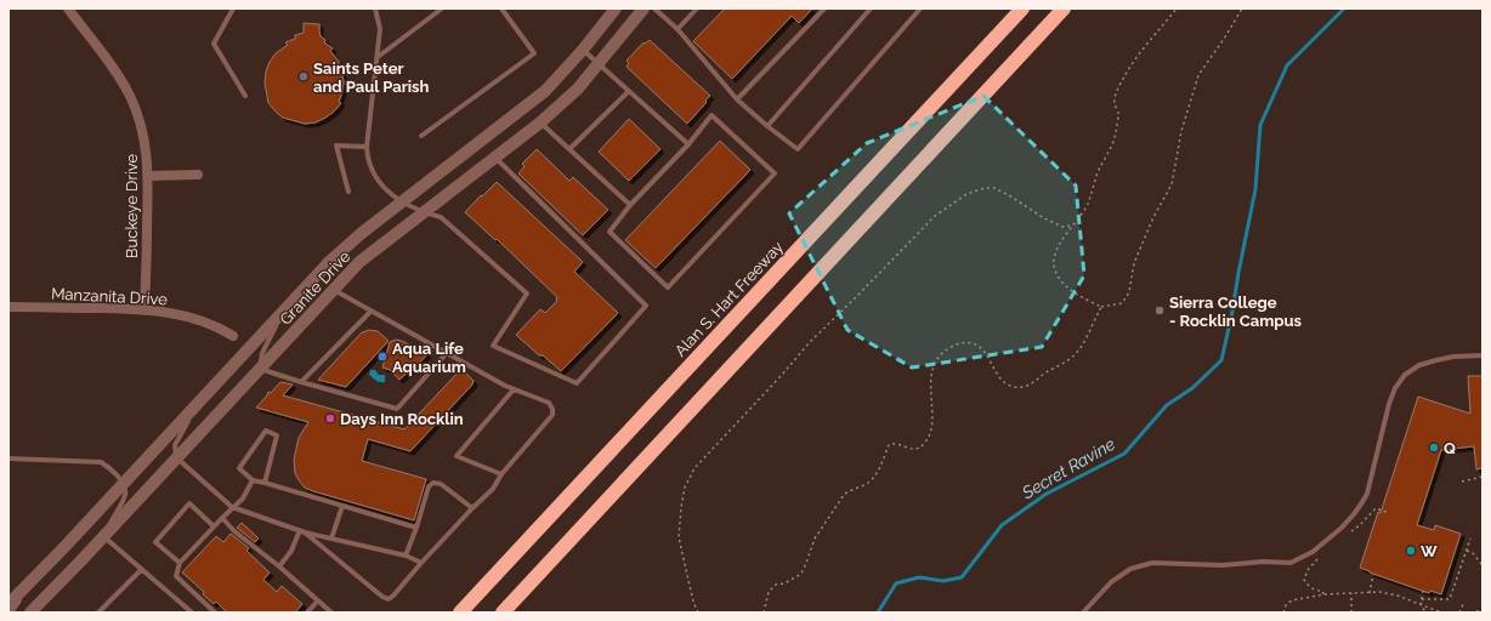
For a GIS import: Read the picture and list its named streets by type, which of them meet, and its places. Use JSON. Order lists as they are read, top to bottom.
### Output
{
  "streets": {
    "highway": ["Alan S. Hart Freeway"],
    "street": ["Buckeye Drive", "Granite Drive", "Manzanita Drive"]
  },
  "crossings": [
    ["Buckeye Drive", "Manzanita Drive"]
  ],
  "water": ["Secret Ravine"],
  "places": [
    "Saints Peter and Paul Parish",
    "Sierra College - Rocklin Campus",
    "Aqua Life Aquarium",
    "Days Inn Rocklin",
    "Q",
    "W"
  ]
}
